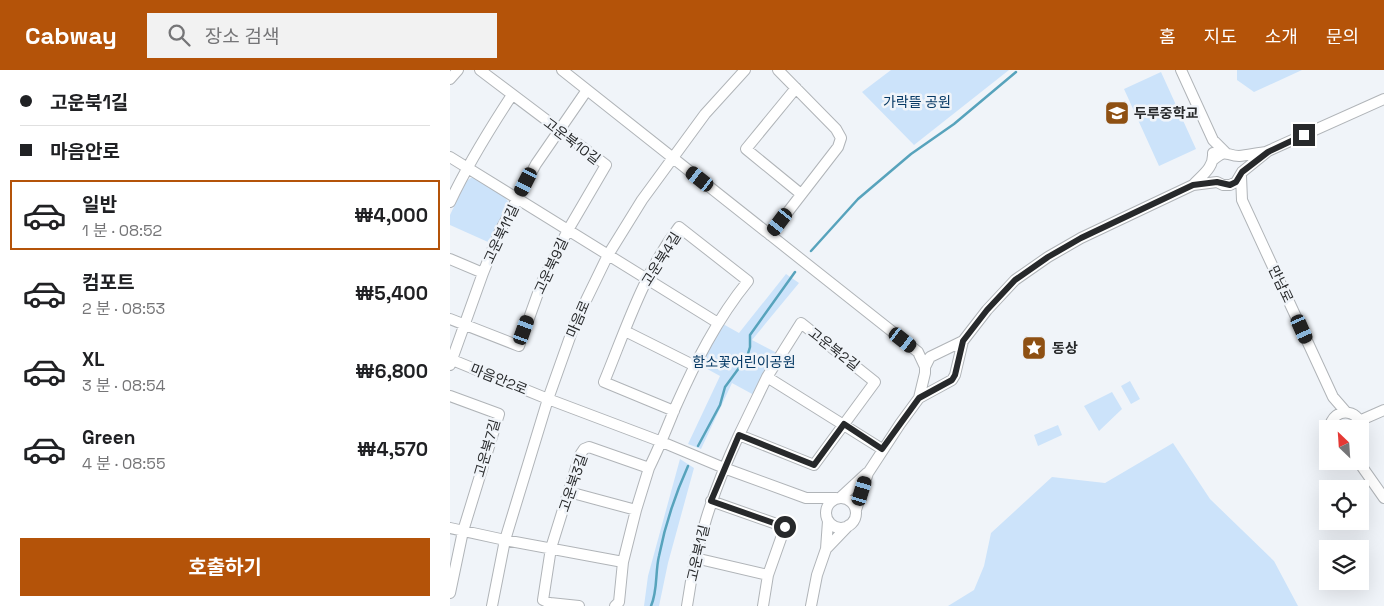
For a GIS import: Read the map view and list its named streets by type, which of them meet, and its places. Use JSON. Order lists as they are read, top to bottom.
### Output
{
  "streets": {
    "street": [
      "고운북10길",
      "고운북11길",
      "고운북4길",
      "고운북9길",
      "만남로",
      "마음로",
      "고운북2길",
      "마음안2로",
      "고운북7길",
      "고운북3길",
      "고운북1길"
    ]
  },
  "crossings": [
    ["고운북10길", "고운북11길"],
    ["고운북10길", "고운북9길"],
    ["고운북4길", "마음안2로"],
    ["고운북4길", "고운북3길"],
    ["마음로", "마음안2로"],
    ["고운북2길", "마음안2로"],
    ["고운북2길", "고운북1길"],
    ["마음안2로", "고운북1길"]
  ],
  "parks": ["가락뜰 공원", "함소꽃어린이공원"],
  "places": {
    "school or university": ["두루중학교"],
    "place": ["동상"]
  },
  "north": "top left",
  "page": {
    "header": "Cabway",
    "search": "장소 검색",
    "nav": [
      "홈",
      "지도",
      "소개",
      "문의"
    ],
    "banner": ["고운북1길", "마음안로"],
    "list": [
      {
        "name": "일반",
        "note": "1 분 · 08:52",
        "value": "₩4,000"
      },
      {
        "name": "컴포트",
        "note": "2 분 · 08:53",
        "value": "₩5,400"
      },
      {
        "name": "XL",
        "note": "3 분 · 08:54",
        "value": "₩6,800"
      },
      {
        "name": "Green",
        "note": "4 분 · 08:55",
        "value": "₩4,570"
      }
    ],
    "buttons": "호출하기"
  }
}
